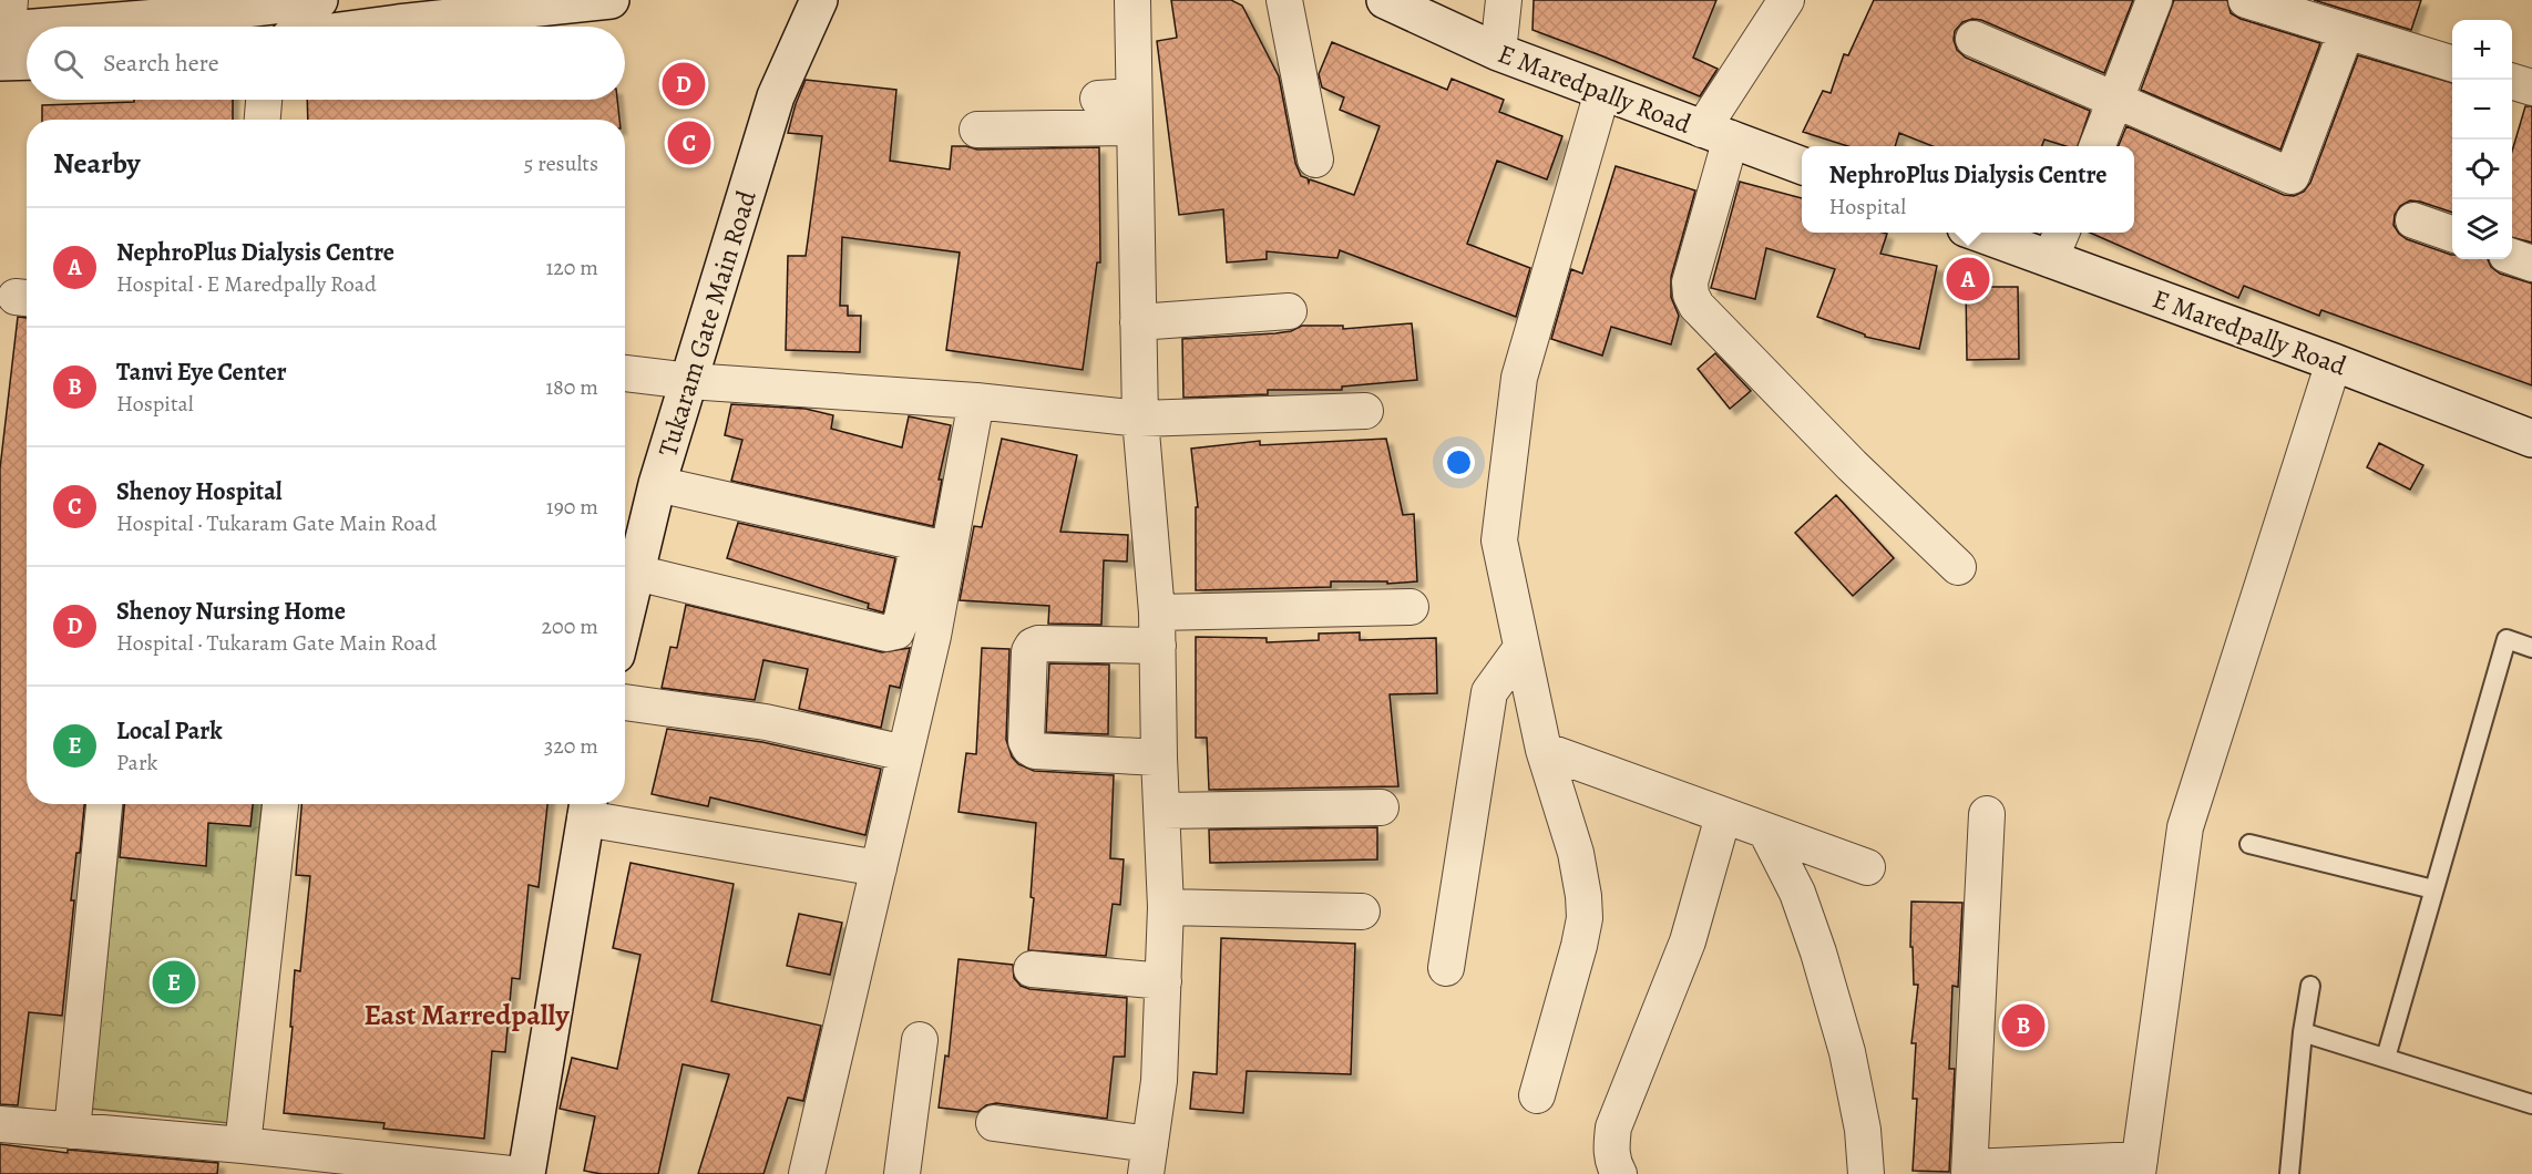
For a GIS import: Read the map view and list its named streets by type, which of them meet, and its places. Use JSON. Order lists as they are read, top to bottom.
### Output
{
  "streets": {
    "main road": ["E Maredpally Road", "Tukaram Gate Main Road"]
  },
  "districts": ["East Marredpally"],
  "page": {
    "map_buttons": ["+", "−"],
    "search": "Search here",
    "pins": [
      "D",
      "C",
      "A",
      "E",
      "B"
    ],
    "heading": ["Nearby", "5 results"],
    "popup": ["NephroPlus Dialysis Centre", "Hospital"],
    "list": [
      {
        "mark": "A",
        "name": "NephroPlus Dialysis Centre",
        "note": "Hospital · E Maredpally Road",
        "value": "120 m"
      },
      {
        "mark": "B",
        "name": "Tanvi Eye Center",
        "note": "Hospital",
        "value": "180 m"
      },
      {
        "mark": "C",
        "name": "Shenoy Hospital",
        "note": "Hospital · Tukaram Gate Main Road",
        "value": "190 m"
      },
      {
        "mark": "D",
        "name": "Shenoy Nursing Home",
        "note": "Hospital · Tukaram Gate Main Road",
        "value": "200 m"
      },
      {
        "mark": "E",
        "name": "Local Park",
        "note": "Park",
        "value": "320 m"
      }
    ]
  }
}
